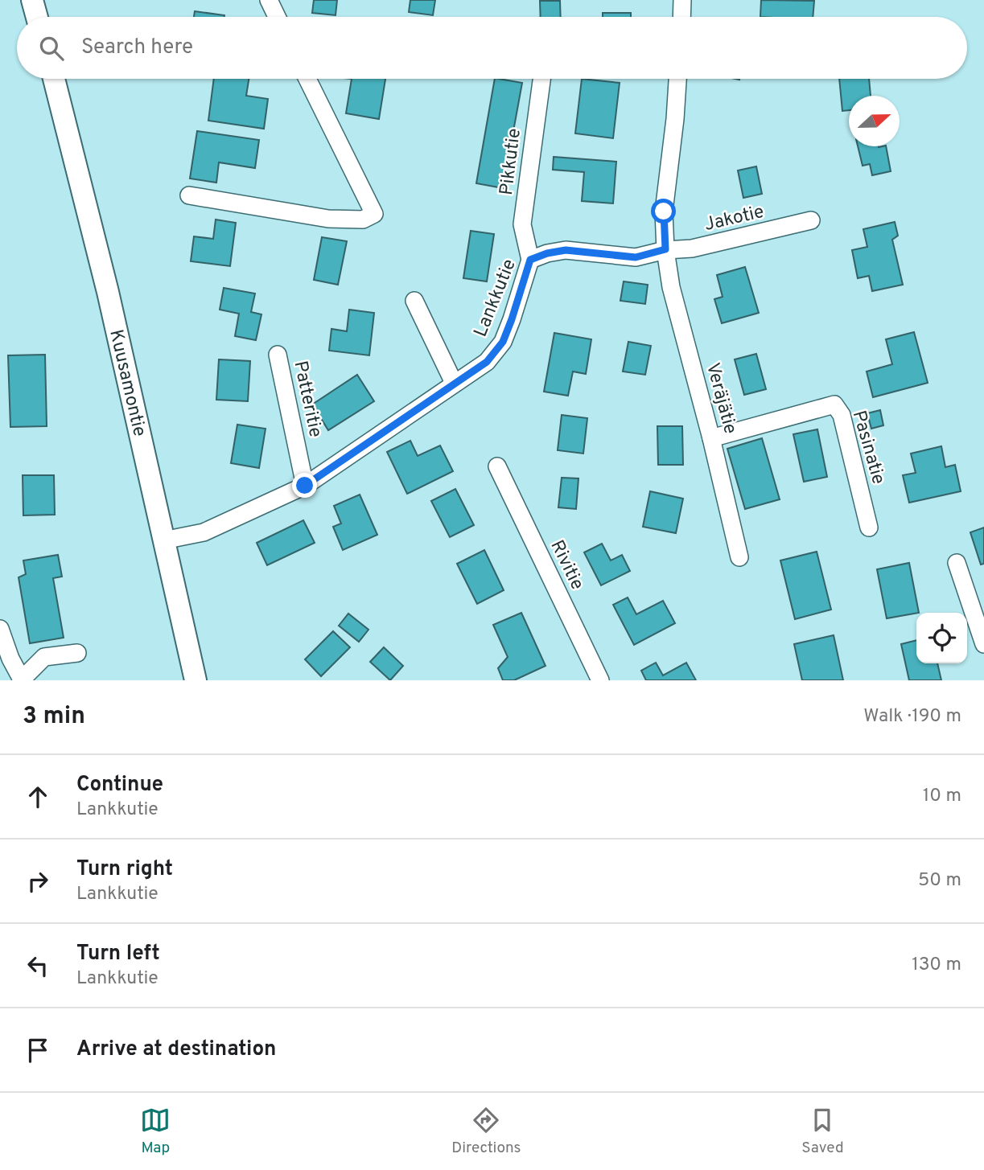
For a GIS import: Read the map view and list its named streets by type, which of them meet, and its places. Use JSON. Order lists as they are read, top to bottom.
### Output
{
  "streets": {
    "main road": ["Kuusamontie"],
    "street": [
      "Pikkutie",
      "Jakotie",
      "Lankkutie",
      "Veräjätie",
      "Patteritie",
      "Pasinatie",
      "Rivitie"
    ]
  },
  "crossings": [
    ["Pikkutie", "Lankkutie"],
    ["Jakotie", "Lankkutie"],
    ["Jakotie", "Veräjätie"],
    ["Lankkutie", "Kuusamontie"],
    ["Lankkutie", "Veräjätie"],
    ["Lankkutie", "Patteritie"],
    ["Veräjätie", "Pasinatie"]
  ],
  "north": "right",
  "page": {
    "search": "Search here",
    "heading": ["3 min", "Walk · 190 m"],
    "list": [
      ["Continue", "Lankkutie", "10 m"],
      ["Turn right", "Lankkutie", "50 m"],
      ["Turn left", "Lankkutie", "130 m"],
      "Arrive at destination"
    ],
    "nav": ["Map", "Directions", "Saved"]
  }
}
